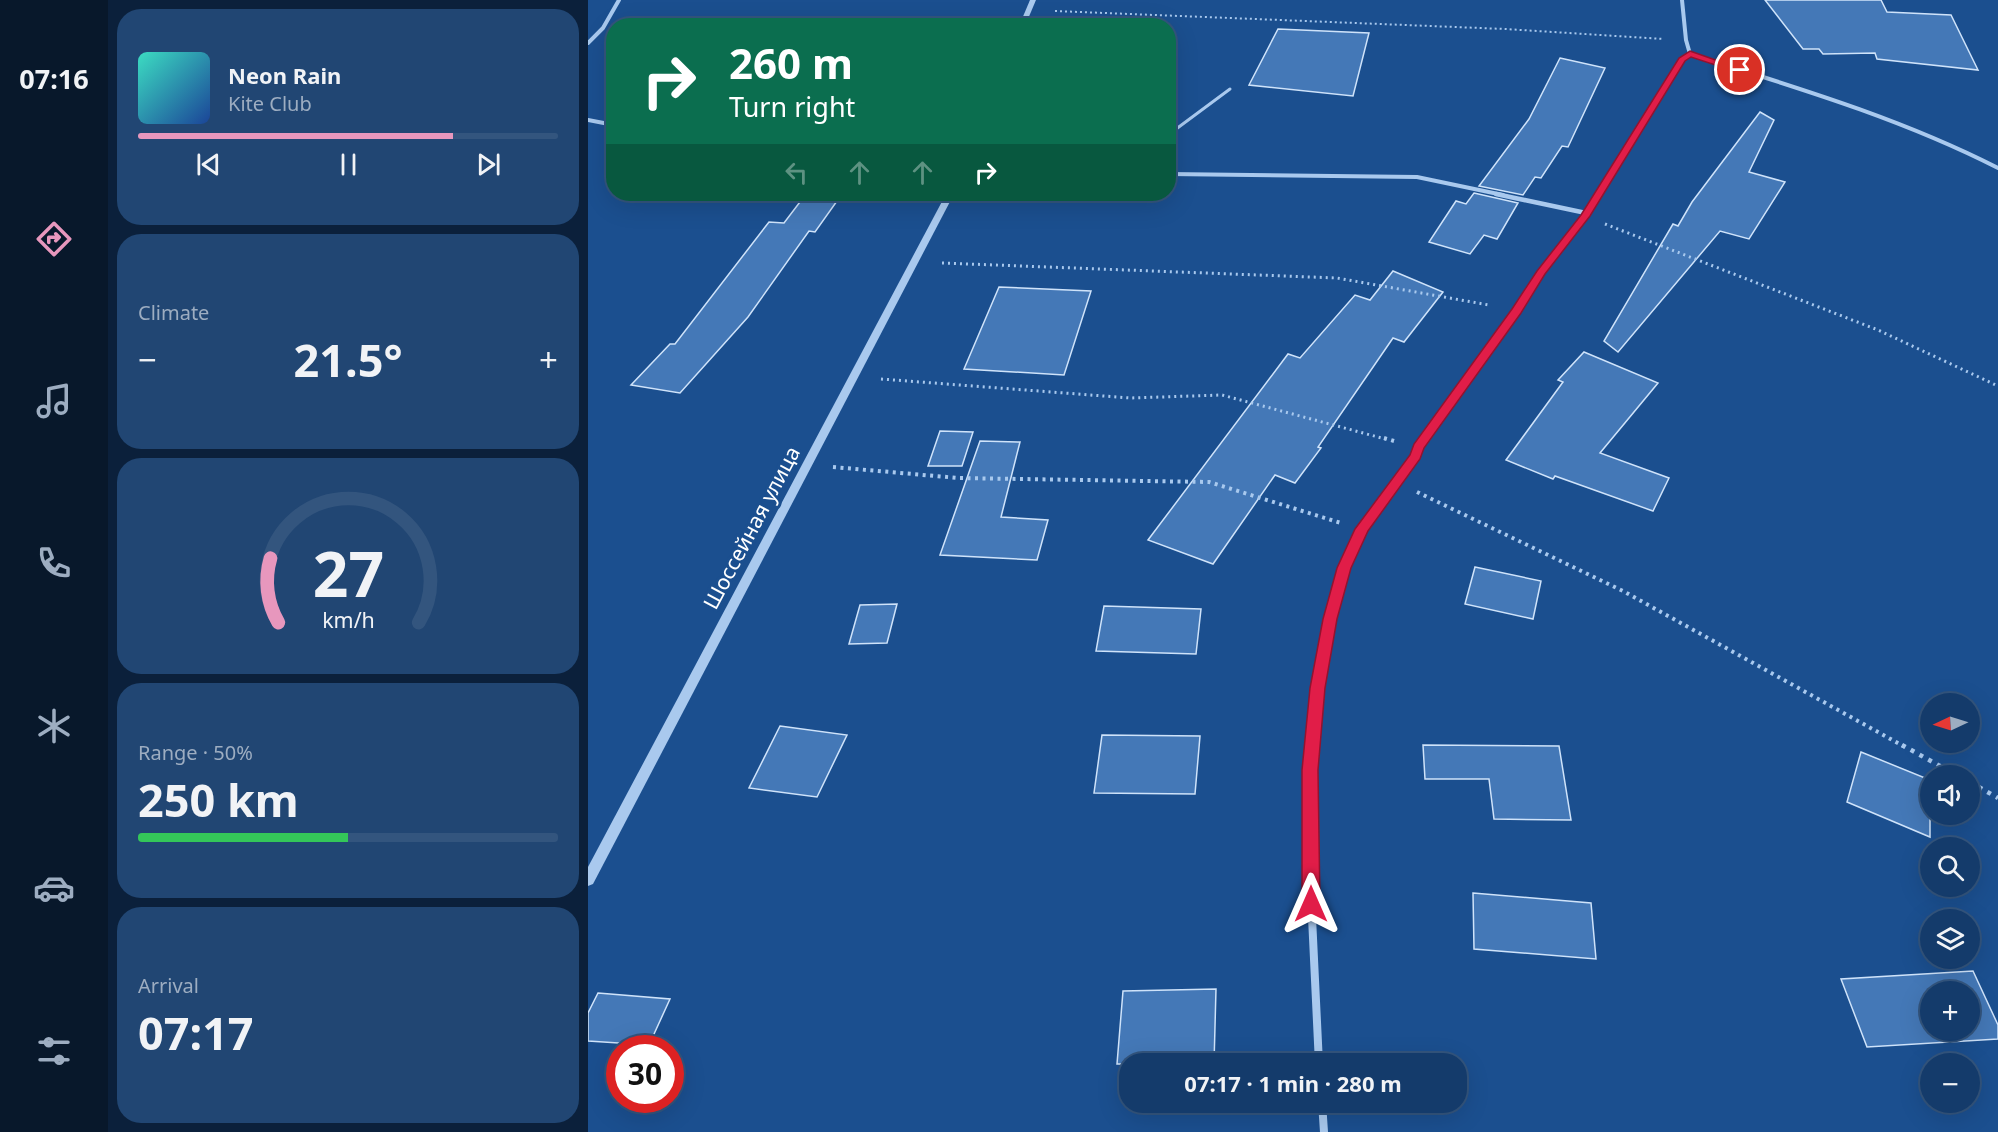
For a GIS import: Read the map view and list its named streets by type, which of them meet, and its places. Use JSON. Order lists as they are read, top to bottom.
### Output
{
  "streets": {
    "street": ["Шоссейная улица"]
  },
  "north": "left",
  "page": {
    "tabs": "07:16",
    "turn": ["260 m", "Turn right"],
    "song": ["Neon Rain", "Kite Club"],
    "tile": [
      "Climate",
      ["Range · 50%", "250 km"],
      ["Arrival", "07:17"]
    ],
    "heat": ["−", "21.5°", "+"],
    "map_buttons": ["+", "−"],
    "limit": "30",
    "trip": "07:17 · 1 min · 280 m",
    "gauge": ["27", "km/h"]
  }
}
